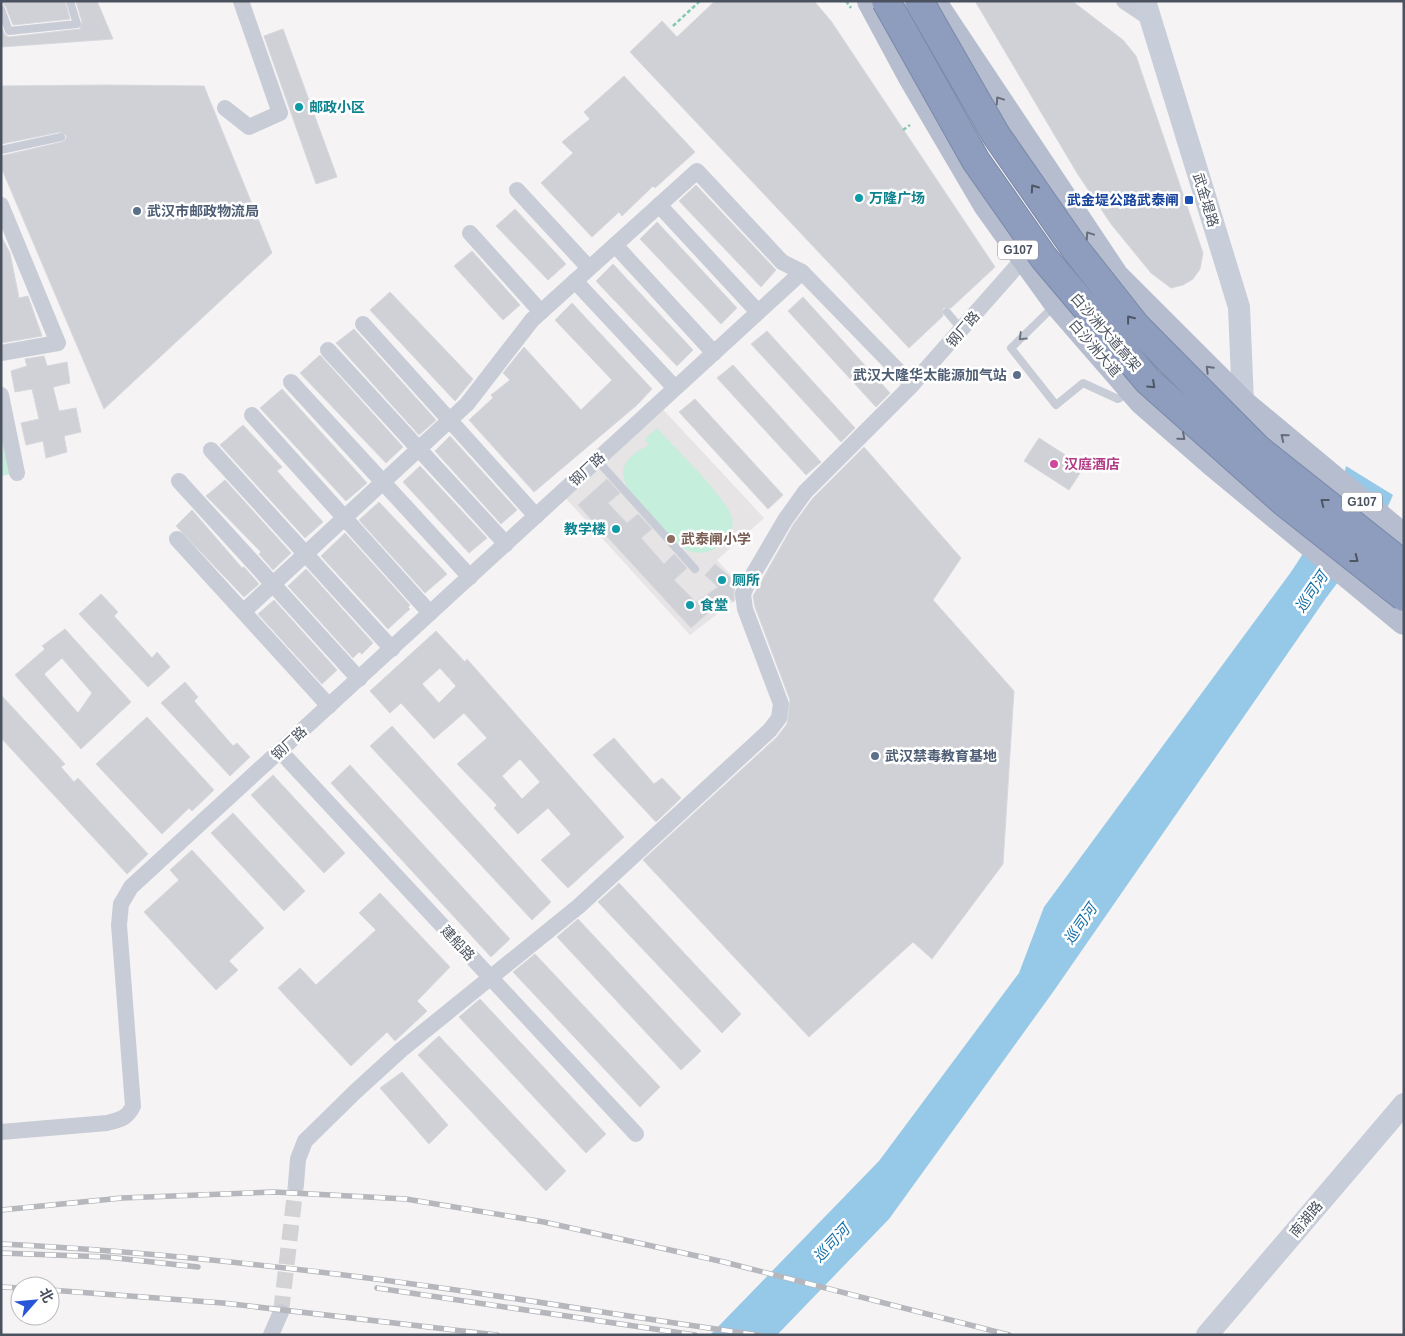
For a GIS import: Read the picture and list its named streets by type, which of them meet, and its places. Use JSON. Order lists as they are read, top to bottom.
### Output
{
  "streets": {
    "highway": ["白沙洲大道高架"],
    "main road": [
      "武金堤路",
      "G107",
      "白沙洲大道",
      "南湖路"
    ],
    "street": ["钢厂路", "建船路"]
  },
  "crossings": [
    ["武金堤路", "G107"],
    ["钢厂路", "白沙洲大道"],
    ["钢厂路", "建船路"]
  ],
  "water": ["巡司河"],
  "places": {
    "other": [
      "邮政小区",
      "万隆广场",
      "武汉市邮政物流局",
      "武汉大隆华太能源加气站",
      "汉庭酒店",
      "教学楼",
      "武泰闸小学",
      "厕所",
      "食堂",
      "武汉禁毒教育基地"
    ],
    "transit": ["武金堤公路武泰闸"]
  },
  "north": "top right"
}
